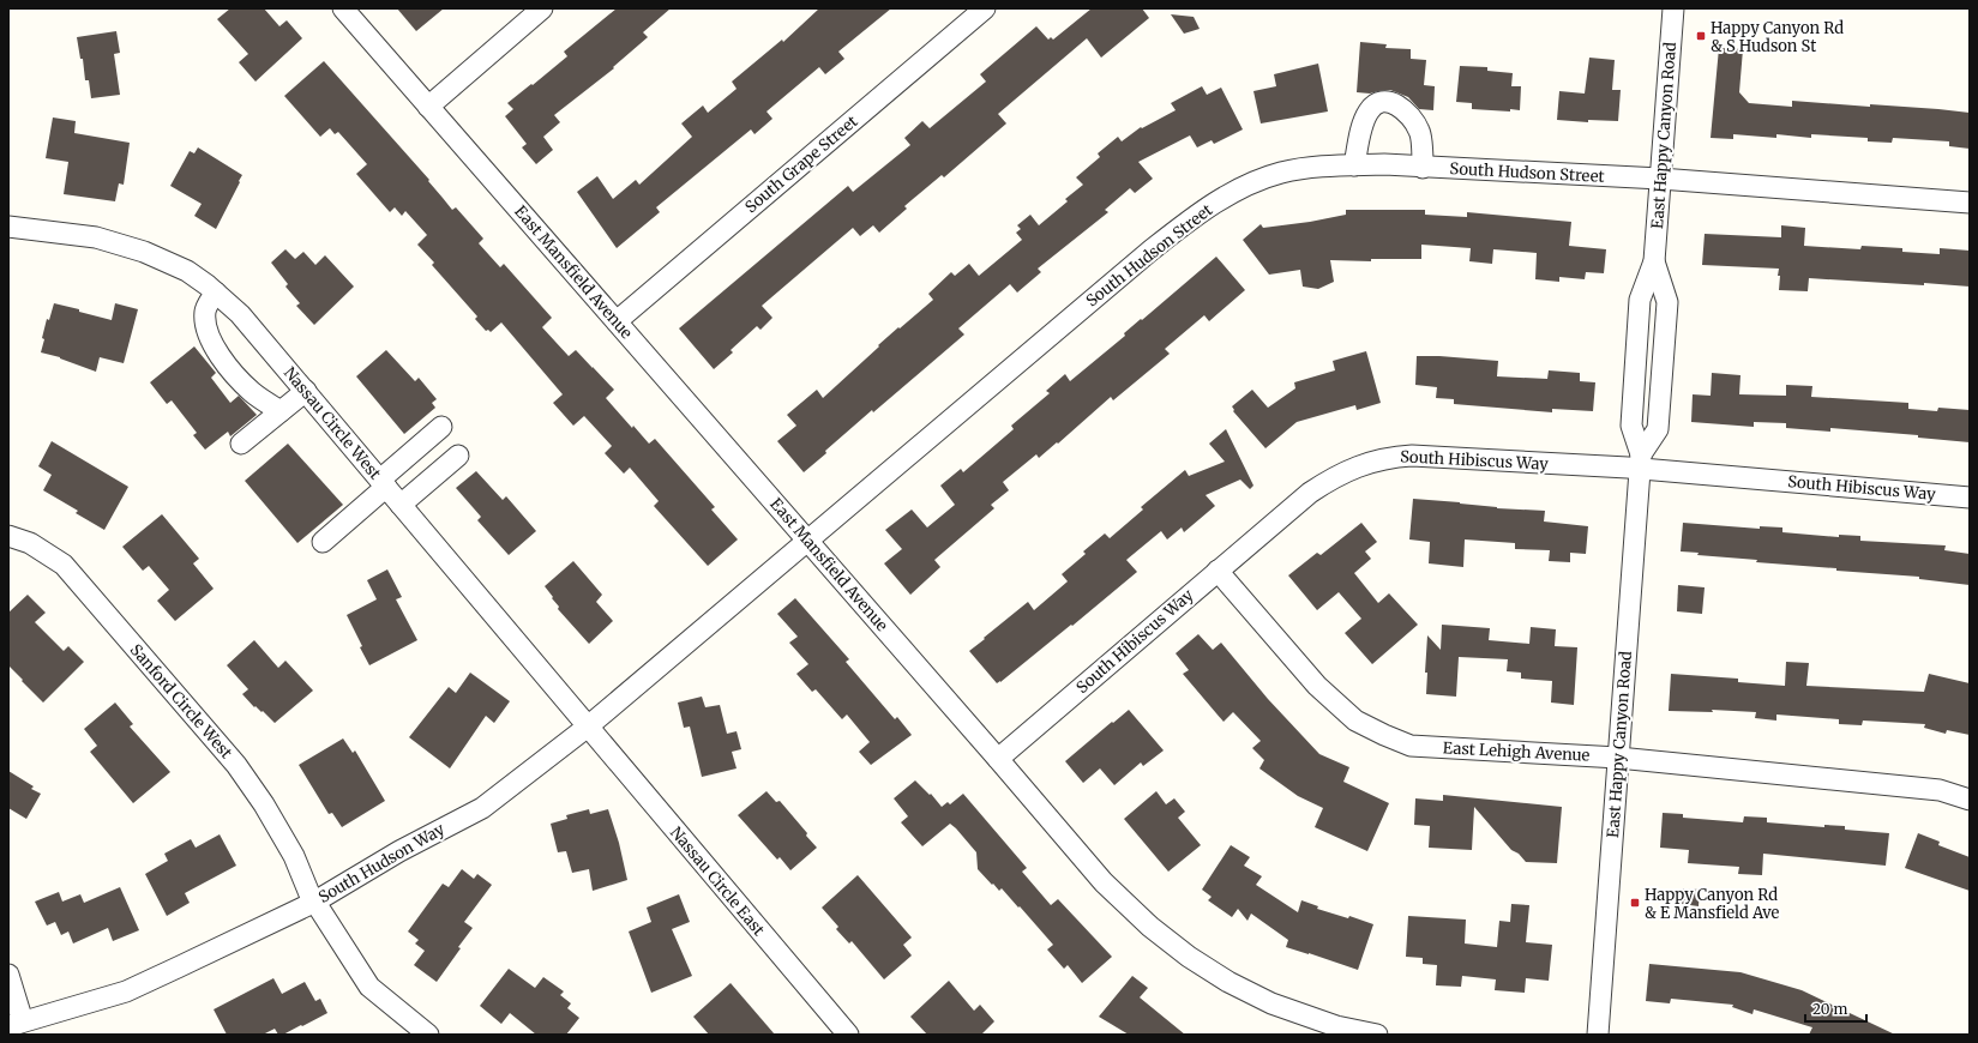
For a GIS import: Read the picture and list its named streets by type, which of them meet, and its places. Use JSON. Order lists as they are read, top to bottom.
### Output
{
  "streets": {
    "street": [
      "East Happy Canyon Road",
      "South Grape Street",
      "South Hudson Street",
      "East Mansfield Avenue",
      "Nassau Circle West",
      "South Hibiscus Way",
      "Sanford Circle West",
      "East Lehigh Avenue",
      "South Hudson Way",
      "Nassau Circle East"
    ]
  },
  "crossings": [
    ["East Happy Canyon Road", "South Hudson Street"],
    ["East Happy Canyon Road", "South Hibiscus Way"],
    ["East Happy Canyon Road", "East Lehigh Avenue"],
    ["South Grape Street", "East Mansfield Avenue"],
    ["South Hudson Street", "East Mansfield Avenue"],
    ["South Hudson Street", "South Hudson Way"],
    ["East Mansfield Avenue", "South Hibiscus Way"],
    ["Nassau Circle West", "South Hudson Way"],
    ["Nassau Circle West", "Nassau Circle East"],
    ["South Hibiscus Way", "East Lehigh Avenue"],
    ["Sanford Circle West", "South Hudson Way"],
    ["South Hudson Way", "Nassau Circle East"]
  ],
  "places": {
    "transit": ["Happy Canyon Rd & S Hudson St", "Happy Canyon Rd & E Mansfield Ave"]
  },
  "scale_bar": "20 m"
}
